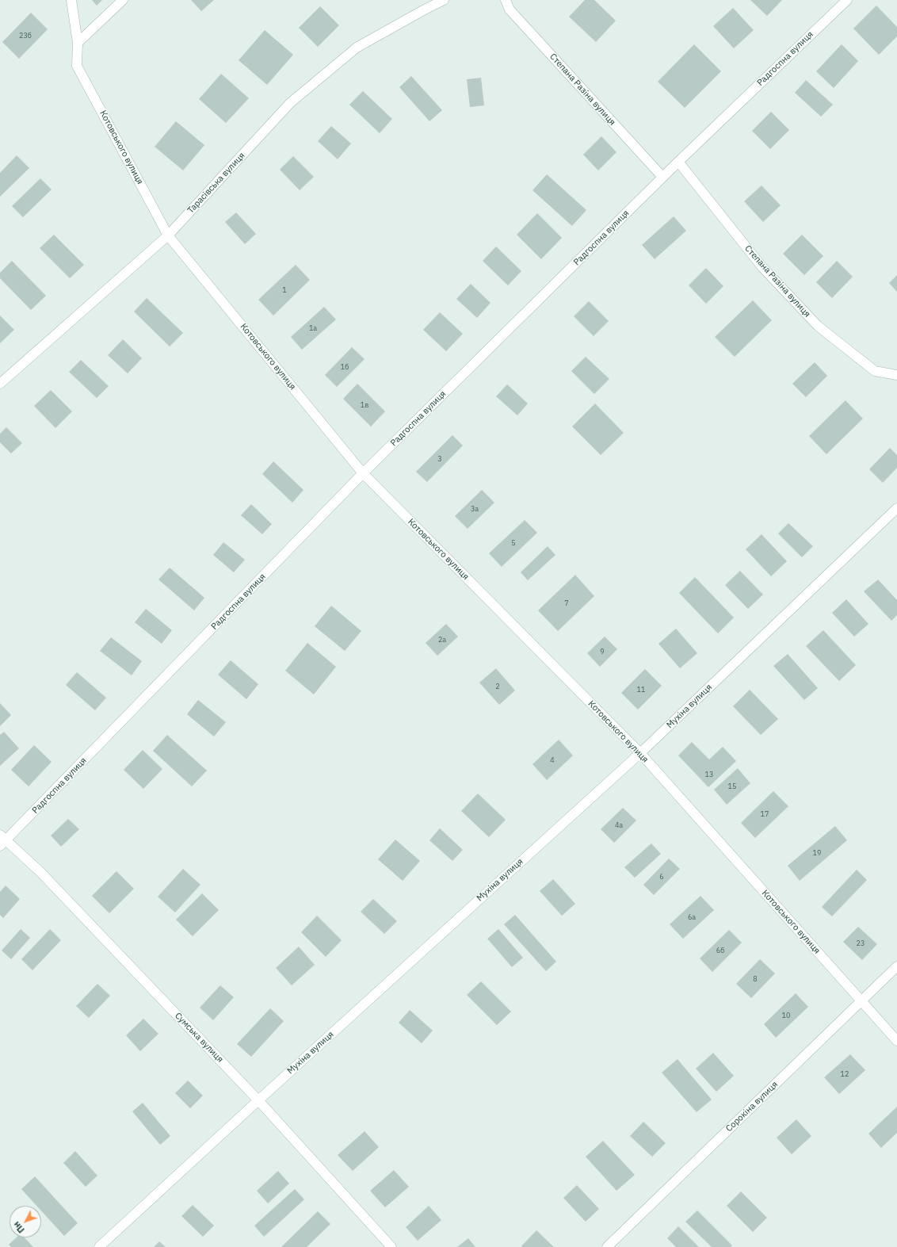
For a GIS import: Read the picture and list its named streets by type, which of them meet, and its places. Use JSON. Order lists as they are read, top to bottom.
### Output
{
  "streets": {
    "street": [
      "Радгоспна вулиця",
      "Степана Разіна вулиця",
      "Котовського вулиця",
      "Тарасівська вулиця",
      "Мухіна вулиця",
      "Сумська вулиця",
      "Сорокіна вулиця"
    ]
  },
  "crossings": [
    ["Радгоспна вулиця", "Степана Разіна вулиця"],
    ["Радгоспна вулиця", "Котовського вулиця"],
    ["Радгоспна вулиця", "Сумська вулиця"],
    ["Котовського вулиця", "Тарасівська вулиця"],
    ["Котовського вулиця", "Мухіна вулиця"],
    ["Котовського вулиця", "Сорокіна вулиця"],
    ["Мухіна вулиця", "Сумська вулиця"]
  ],
  "house_numbers": [
    "23б",
    "1",
    "1а",
    "1б",
    "1в",
    "3",
    "3а",
    "5",
    "7",
    "2а",
    "9",
    "2",
    "11",
    "4",
    "13",
    "15",
    "17",
    "4а",
    "19",
    "6",
    "6а",
    "23",
    "6б",
    "8",
    "10",
    "12"
  ],
  "north": "bottom left"
}
